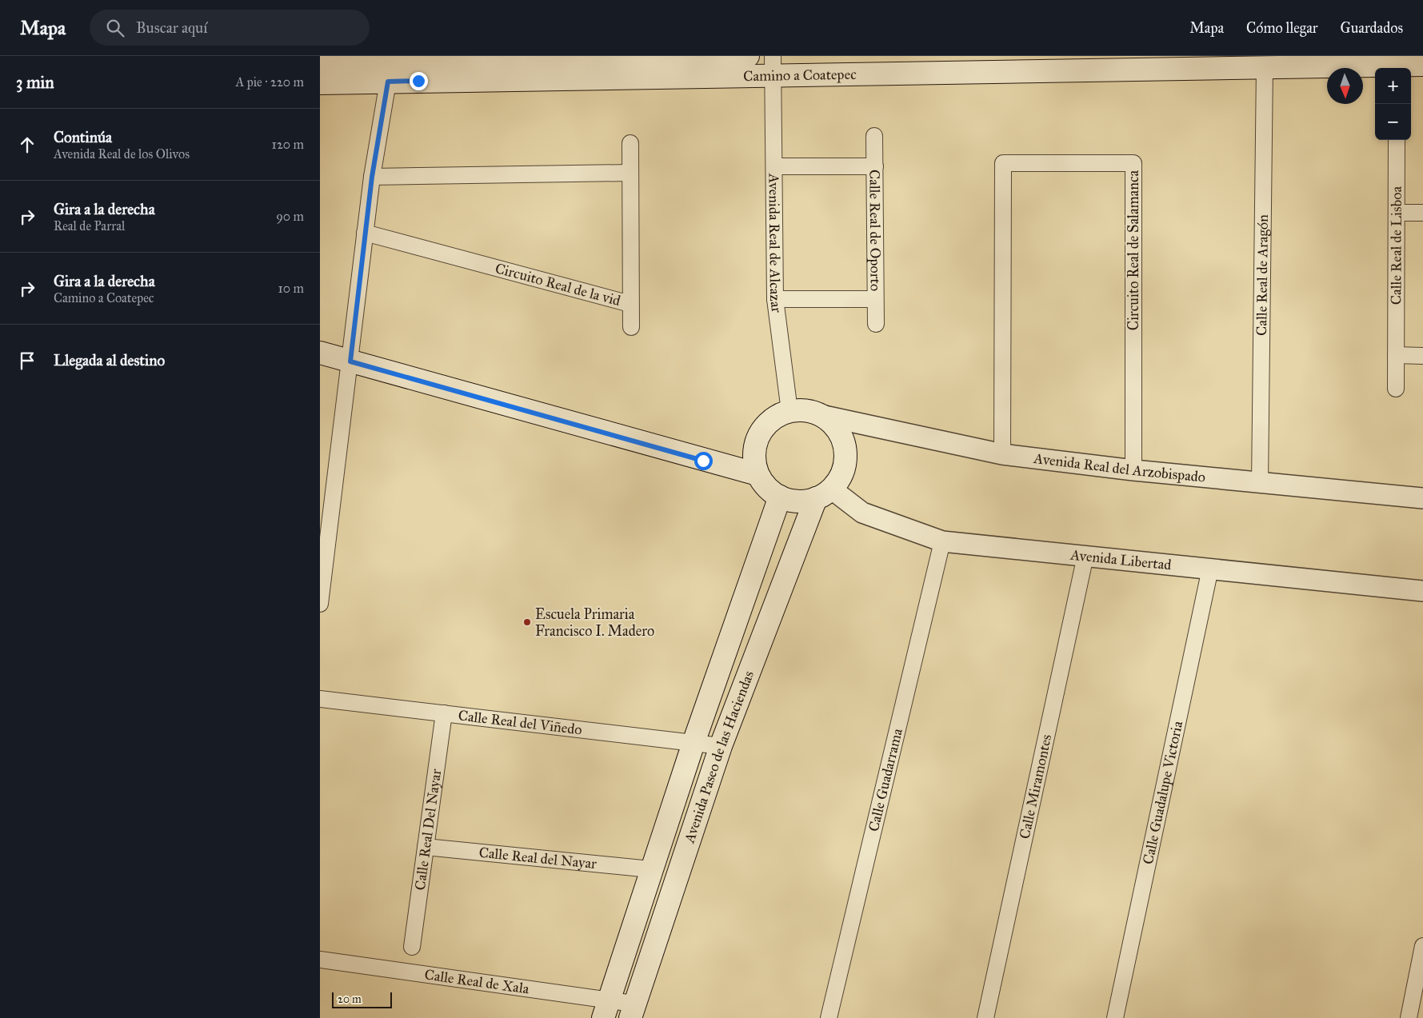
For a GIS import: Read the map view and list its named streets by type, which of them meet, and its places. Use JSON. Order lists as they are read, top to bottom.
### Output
{
  "streets": {
    "main road": ["Camino a Coatepec", "Avenida Paseo de las Haciendas"],
    "street": [
      "Calle Real de Oporto",
      "Avenida Real de Alcazar",
      "Calle Real de Lisboa",
      "Circuito Real de Salamanca",
      "Calle Real de Aragón",
      "Circuito Real de la vid",
      "Avenida Real del Arzobispado",
      "Avenida Libertad",
      "Calle Real del Viñedo",
      "Calle Guadarrama",
      "Calle Miramontes",
      "Calle Guadalupe Victoria",
      "Calle Real Del Nayar",
      "Calle Real del Nayar",
      "Calle Real de Xala"
    ]
  },
  "crossings": [
    ["Camino a Coatepec", "Avenida Real de Alcazar"],
    ["Camino a Coatepec", "Calle Real de Aragón"],
    ["Avenida Real de Alcazar", "Avenida Real del Arzobispado"],
    ["Avenida Real de Alcazar", "Avenida Libertad"],
    ["Avenida Real de Alcazar", "Avenida Paseo de las Haciendas"],
    ["Circuito Real de Salamanca", "Avenida Real del Arzobispado"],
    ["Calle Real de Aragón", "Avenida Real del Arzobispado"],
    ["Avenida Real del Arzobispado", "Avenida Libertad"],
    ["Avenida Real del Arzobispado", "Avenida Paseo de las Haciendas"],
    ["Avenida Libertad", "Avenida Paseo de las Haciendas"],
    ["Avenida Libertad", "Calle Guadarrama"],
    ["Avenida Libertad", "Calle Miramontes"],
    ["Avenida Libertad", "Calle Guadalupe Victoria"],
    ["Calle Real del Viñedo", "Avenida Paseo de las Haciendas"],
    ["Calle Real del Viñedo", "Calle Real Del Nayar"],
    ["Avenida Paseo de las Haciendas", "Calle Real del Nayar"],
    ["Avenida Paseo de las Haciendas", "Calle Real de Xala"],
    ["Calle Real Del Nayar", "Calle Real del Nayar"]
  ],
  "places": ["Escuela Primaria Francisco I. Madero"],
  "scale_bar": "20 m",
  "north": "bottom",
  "page": {
    "header": "Mapa",
    "search": "Buscar aquí",
    "nav": ["Mapa", "Cómo llegar", "Guardados"],
    "heading": ["3 min", "A pie · 220 m"],
    "map_buttons": ["+", "−"],
    "list": [
      ["Continúa", "Avenida Real de los Olivos", "120 m"],
      ["Gira a la derecha", "Real de Parral", "90 m"],
      ["Gira a la derecha", "Camino a Coatepec", "10 m"],
      "Llegada al destino"
    ],
    "scale": "20 m"
  }
}
